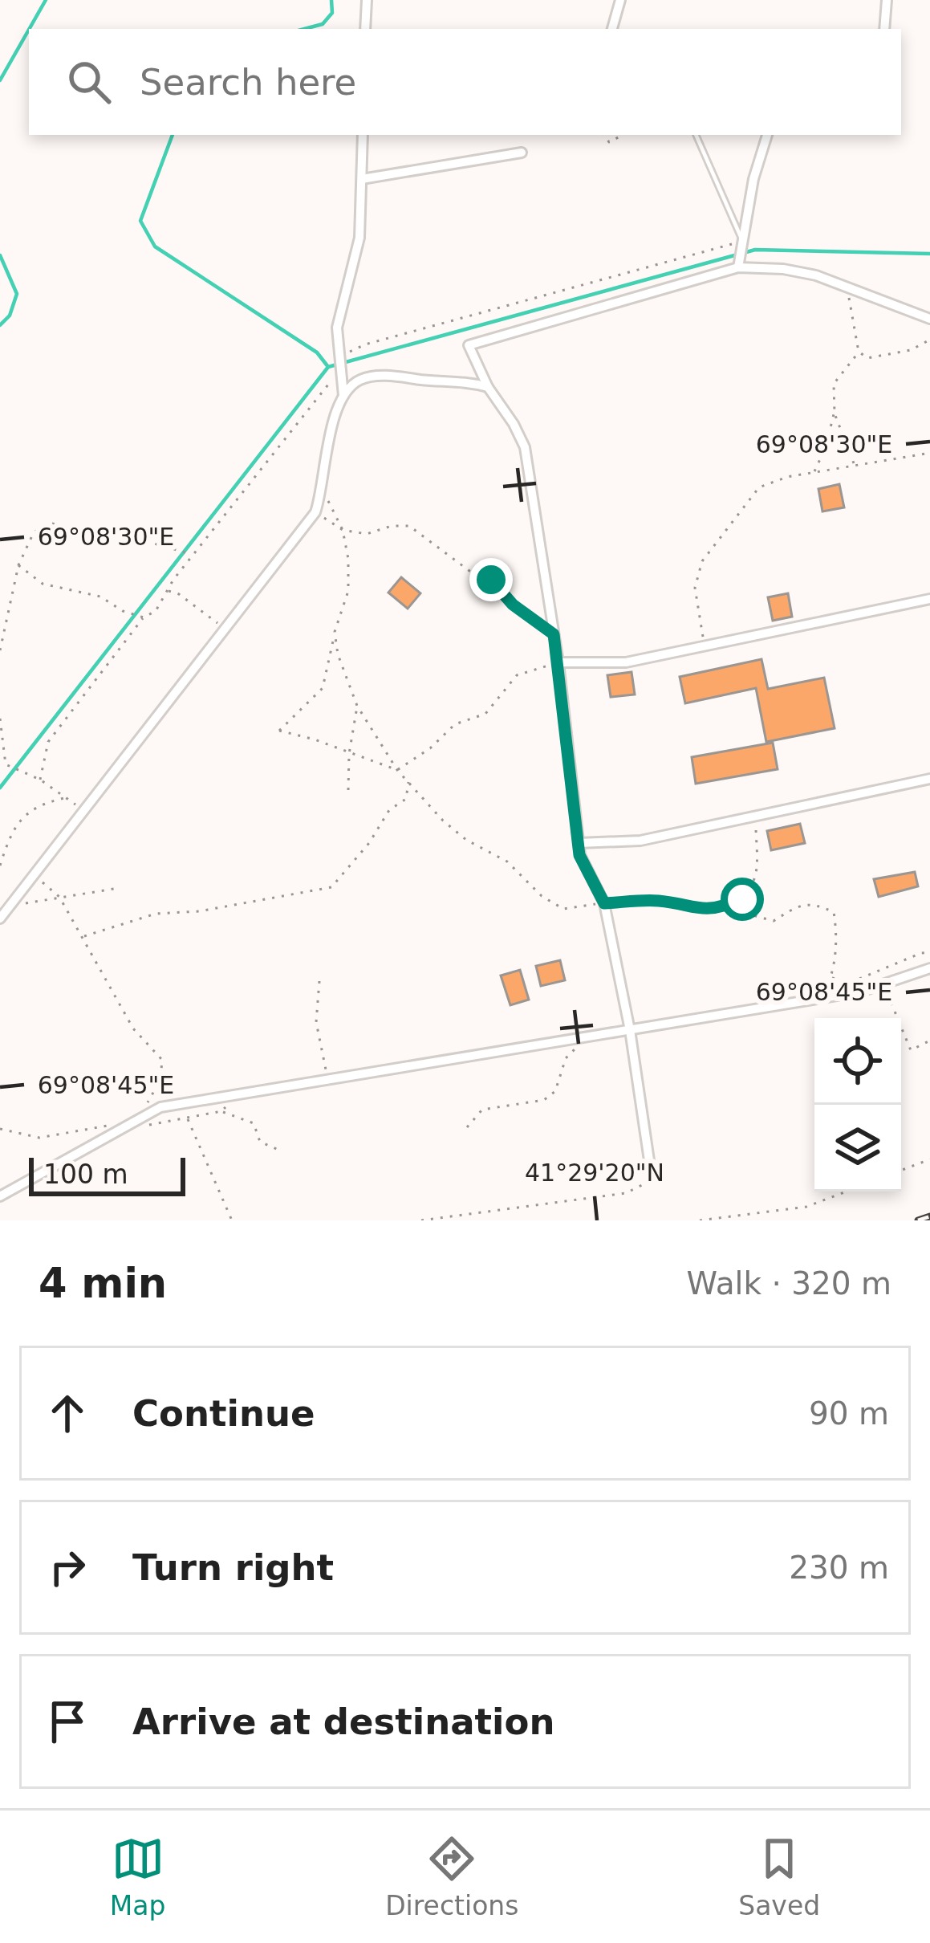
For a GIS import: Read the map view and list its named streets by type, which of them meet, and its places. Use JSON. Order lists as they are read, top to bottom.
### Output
{
  "scale_bar": "100 m",
  "page": {
    "search": "Search here",
    "scale": "100 m",
    "heading": ["4 min", "Walk · 320 m"],
    "list": [
      ["Continue", "90 m"],
      ["Turn right", "230 m"],
      "Arrive at destination"
    ],
    "nav": ["Map", "Directions", "Saved"]
  },
  "coordinates": ["69°08'30\"E", "69°08'45\"E", "41°29'20\"N"]
}
